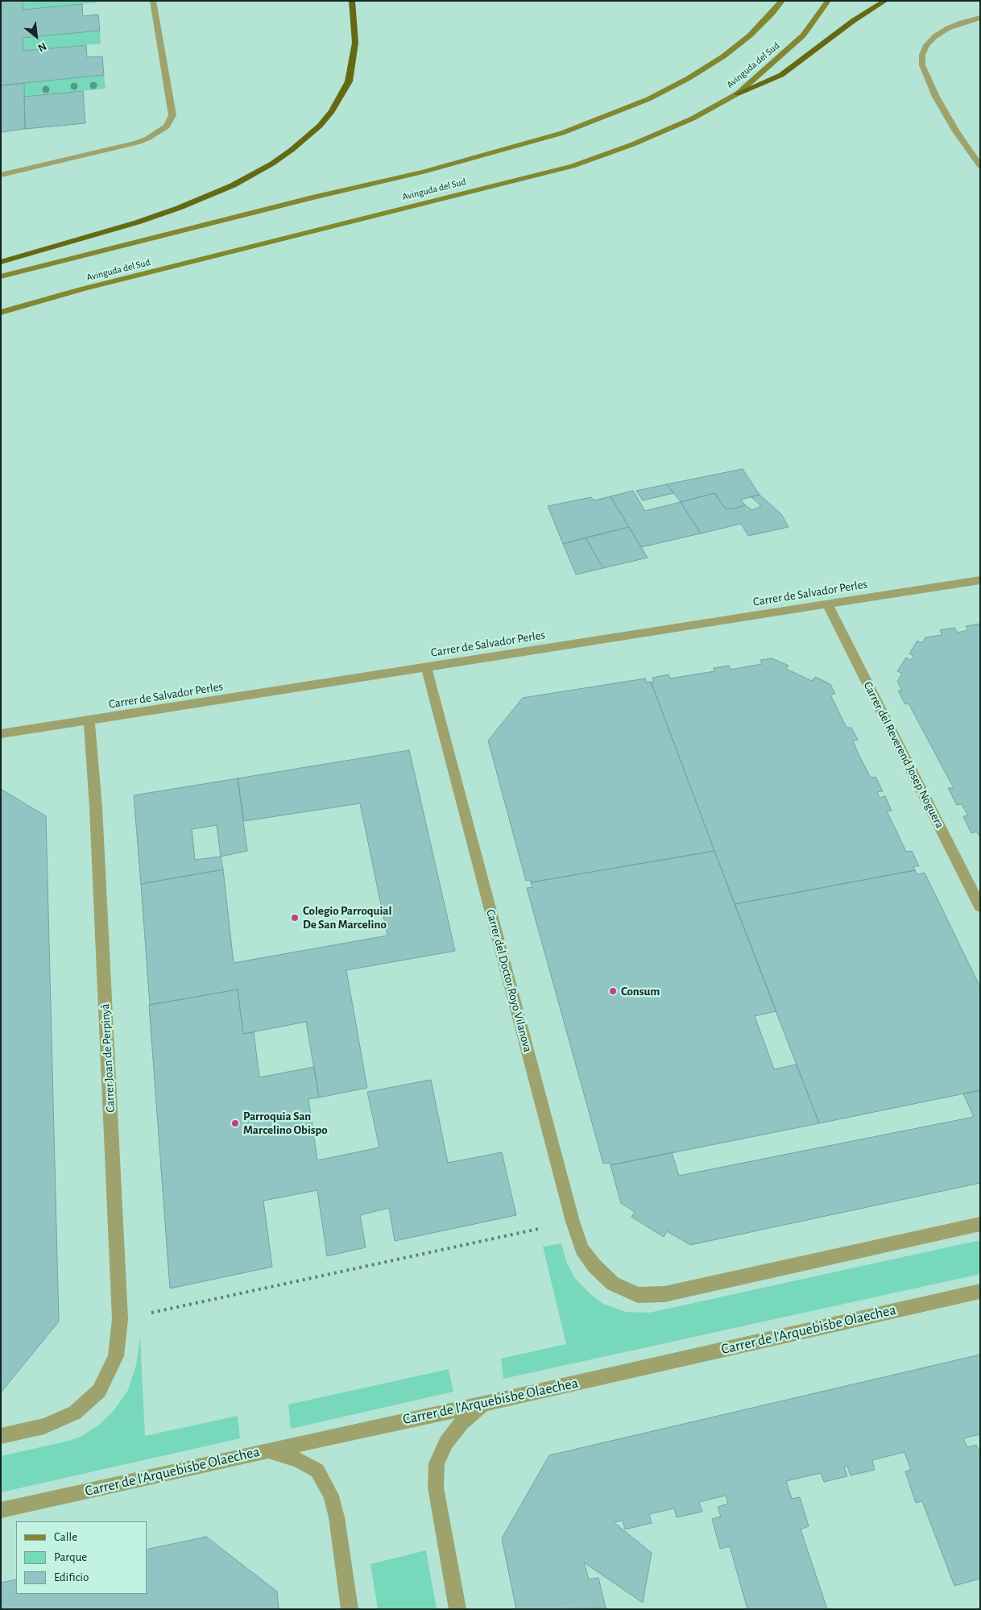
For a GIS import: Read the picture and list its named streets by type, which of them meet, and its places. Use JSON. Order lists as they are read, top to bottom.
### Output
{
  "streets": {
    "main road": ["Avinguda del Sud"],
    "street": [
      "Carrer de Salvador Perles",
      "Carrer del Reverend Josep Noguera",
      "Carrer del Doctor Royo Vilanova",
      "Carrer Joan de Perpinyà",
      "Carrer de l'Arquebisbe Olaechea"
    ]
  },
  "crossings": [
    ["Carrer de Salvador Perles", "Carrer del Reverend Josep Noguera"],
    ["Carrer de Salvador Perles", "Carrer del Doctor Royo Vilanova"],
    ["Carrer de Salvador Perles", "Carrer Joan de Perpinyà"]
  ],
  "places": ["Colegio Parroquial De San Marcelino", "Consum", "Parroquia San Marcelino Obispo"],
  "legend": ["Calle", "Parque", "Edificio"],
  "north": "bottom right"
}
